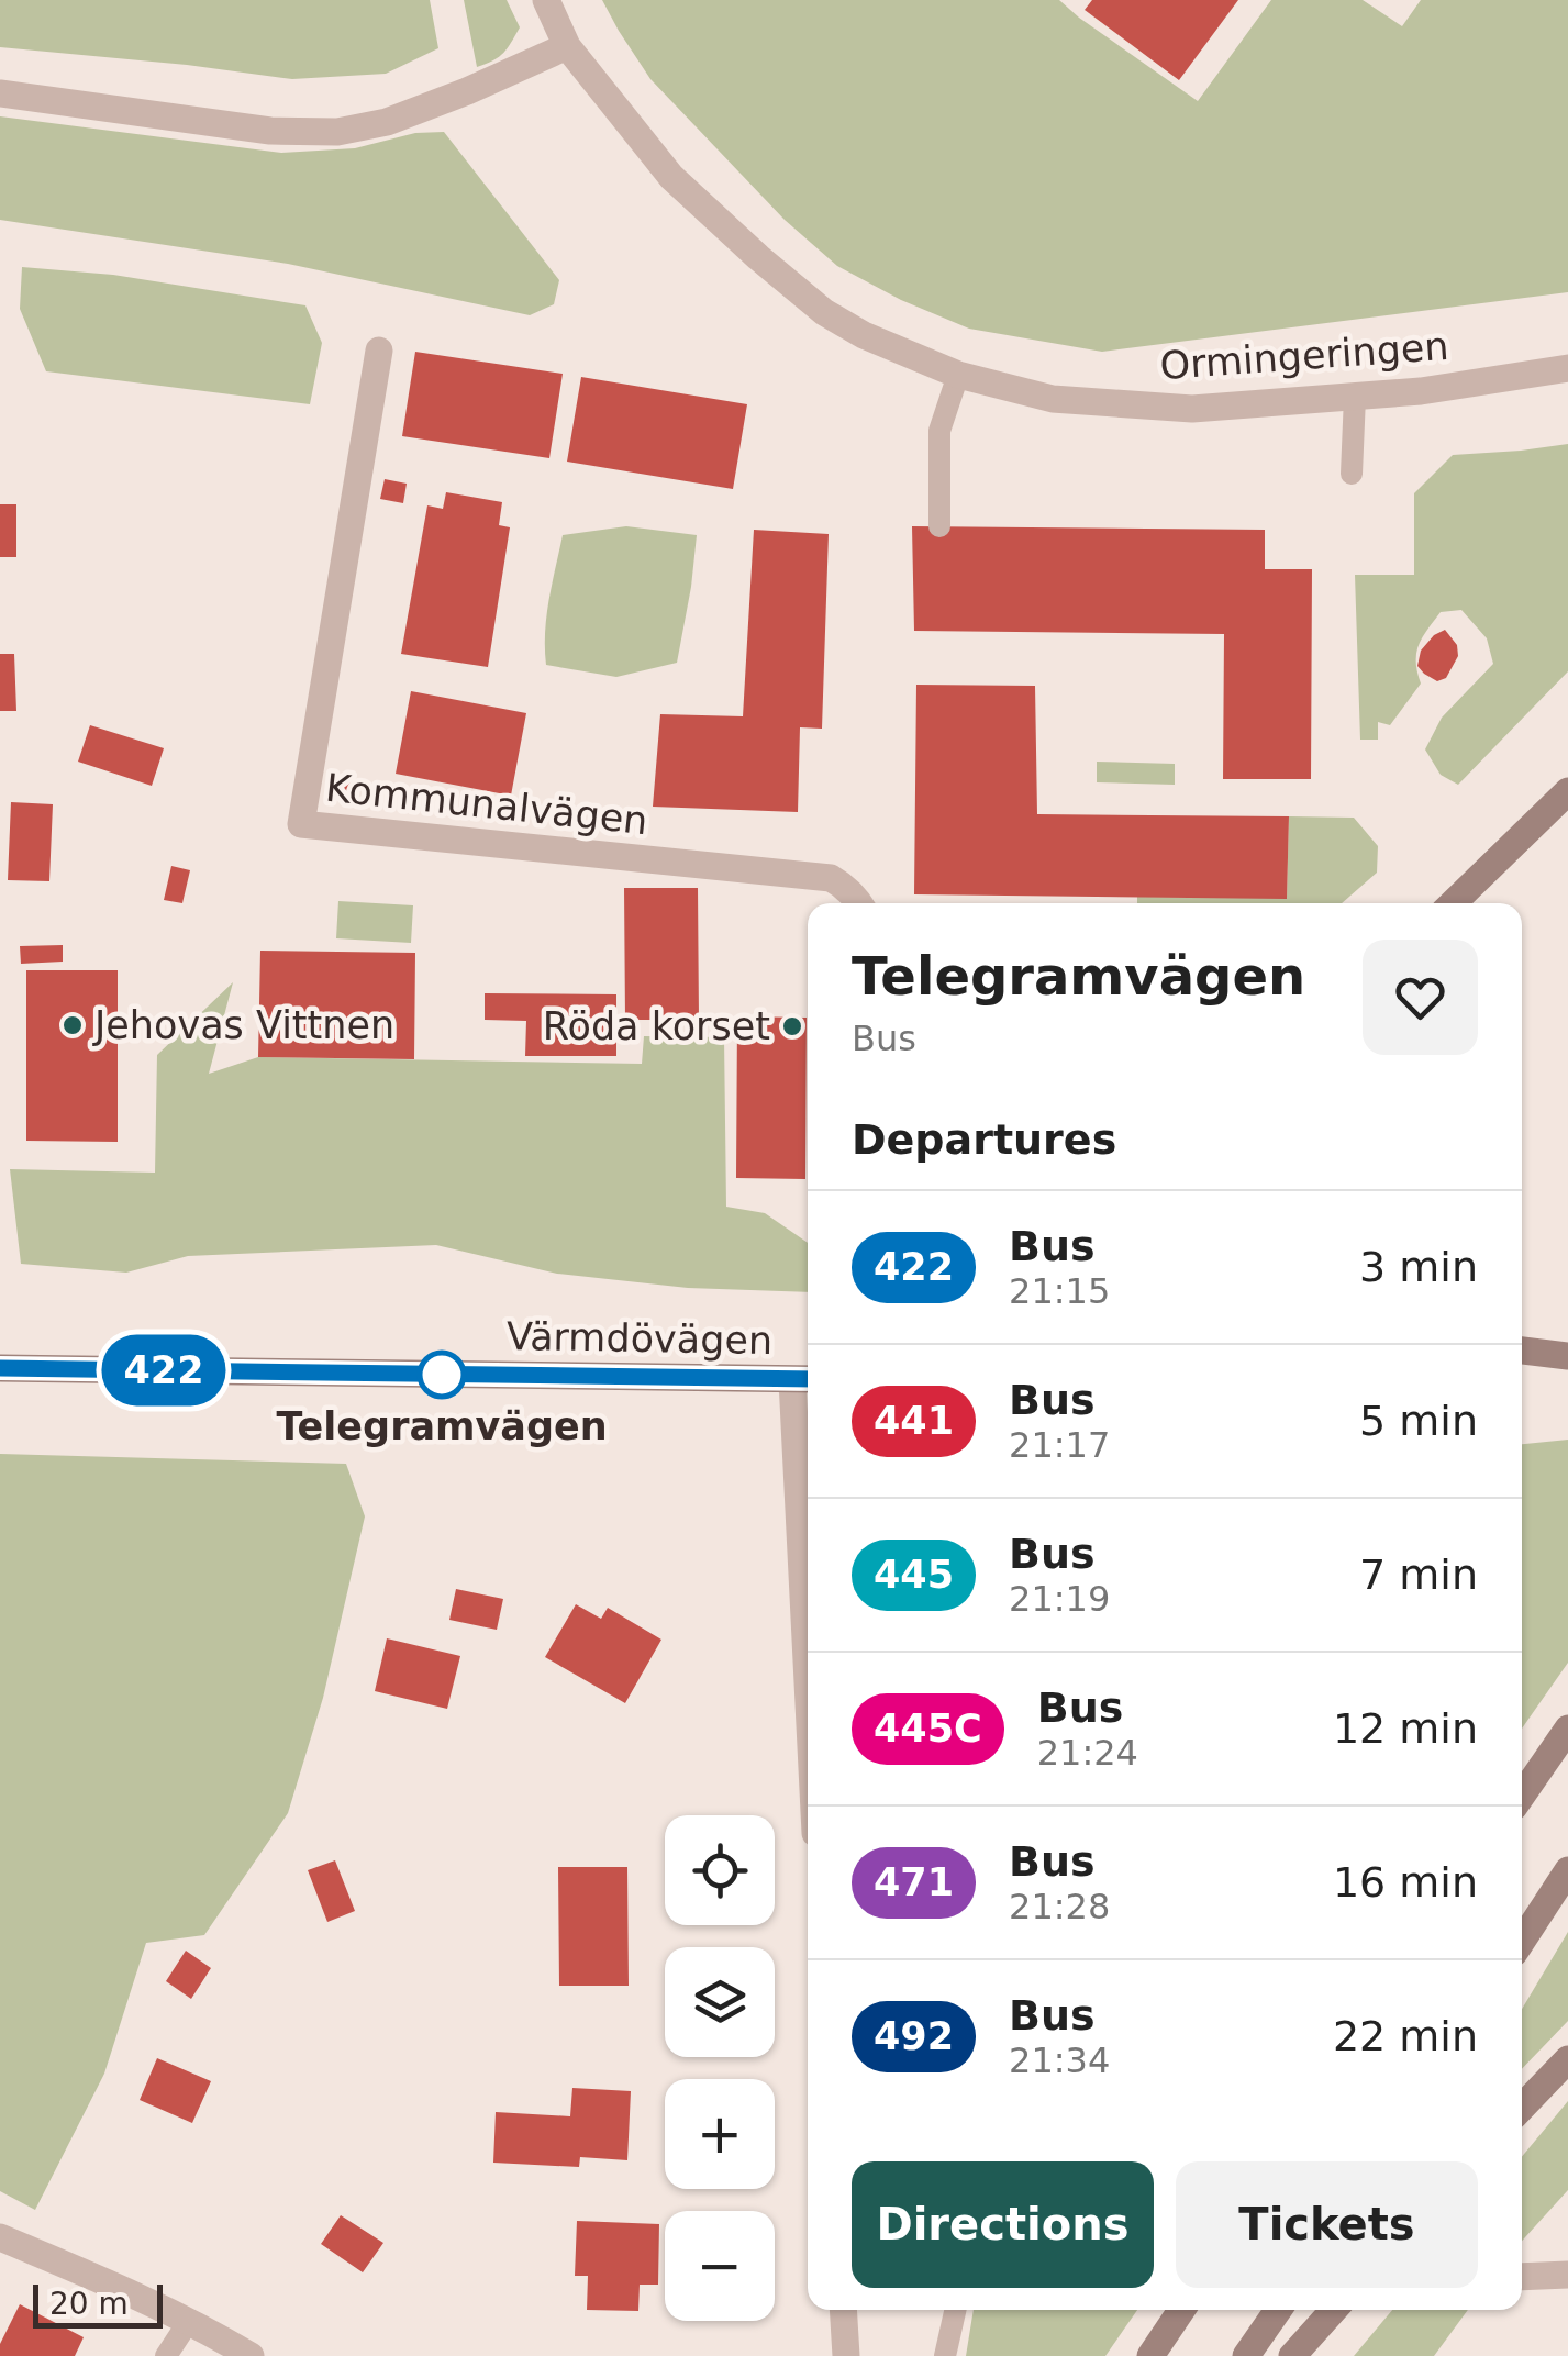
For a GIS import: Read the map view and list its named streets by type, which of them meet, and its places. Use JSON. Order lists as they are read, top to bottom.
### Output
{
  "streets": {
    "main road": ["Värmdövägen"],
    "street": ["Ormingeringen", "Kommunalvägen"]
  },
  "places": ["Jehovas Vittnen", "Röda korset", "Telegramvägen"],
  "lines": ["bus line 422"],
  "scale_bar": "20 m",
  "page": {
    "on_map": "422",
    "heading": [
      ["Telegramvägen", "Bus"],
      "Departures"
    ],
    "list": [
      {
        "mark": "422",
        "name": "Bus",
        "note": "21:15",
        "value": "3 min"
      },
      {
        "mark": "441",
        "name": "Bus",
        "note": "21:17",
        "value": "5 min"
      },
      {
        "mark": "445",
        "name": "Bus",
        "note": "21:19",
        "value": "7 min"
      },
      {
        "mark": "445C",
        "name": "Bus",
        "note": "21:24",
        "value": "12 min"
      },
      {
        "mark": "471",
        "name": "Bus",
        "note": "21:28",
        "value": "16 min"
      },
      {
        "mark": "492",
        "name": "Bus",
        "note": "21:34",
        "value": "22 min"
      }
    ],
    "map_buttons": ["+", "−"],
    "buttons": ["Directions", "Tickets"],
    "scale": "20 m"
  }
}
